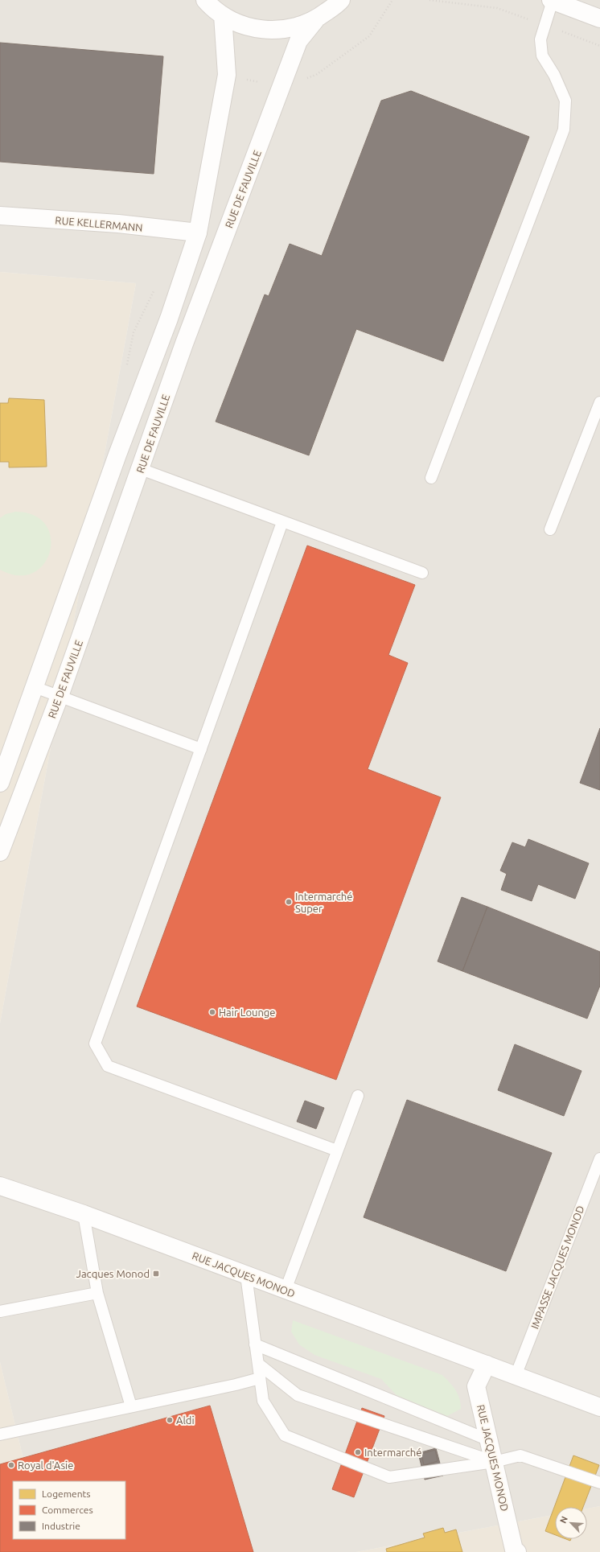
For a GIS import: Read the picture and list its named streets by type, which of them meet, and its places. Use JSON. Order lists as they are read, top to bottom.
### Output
{
  "streets": {
    "main road": ["RUE DE FAUVILLE", "RUE KELLERMANN", "RUE JACQUES MONOD"],
    "lane": ["IMPASSE JACQUES MONOD"]
  },
  "crossings": [
    ["IMPASSE JACQUES MONOD", "RUE JACQUES MONOD"]
  ],
  "places": {
    "other": [
      "Intermarché Super",
      "Hair Lounge",
      "Aldi",
      "Intermarché",
      "Royal d'Asie"
    ],
    "transit": ["Jacques Monod"]
  },
  "legend": ["Logements", "Commerces", "Industrie"],
  "north": "top left"
}
